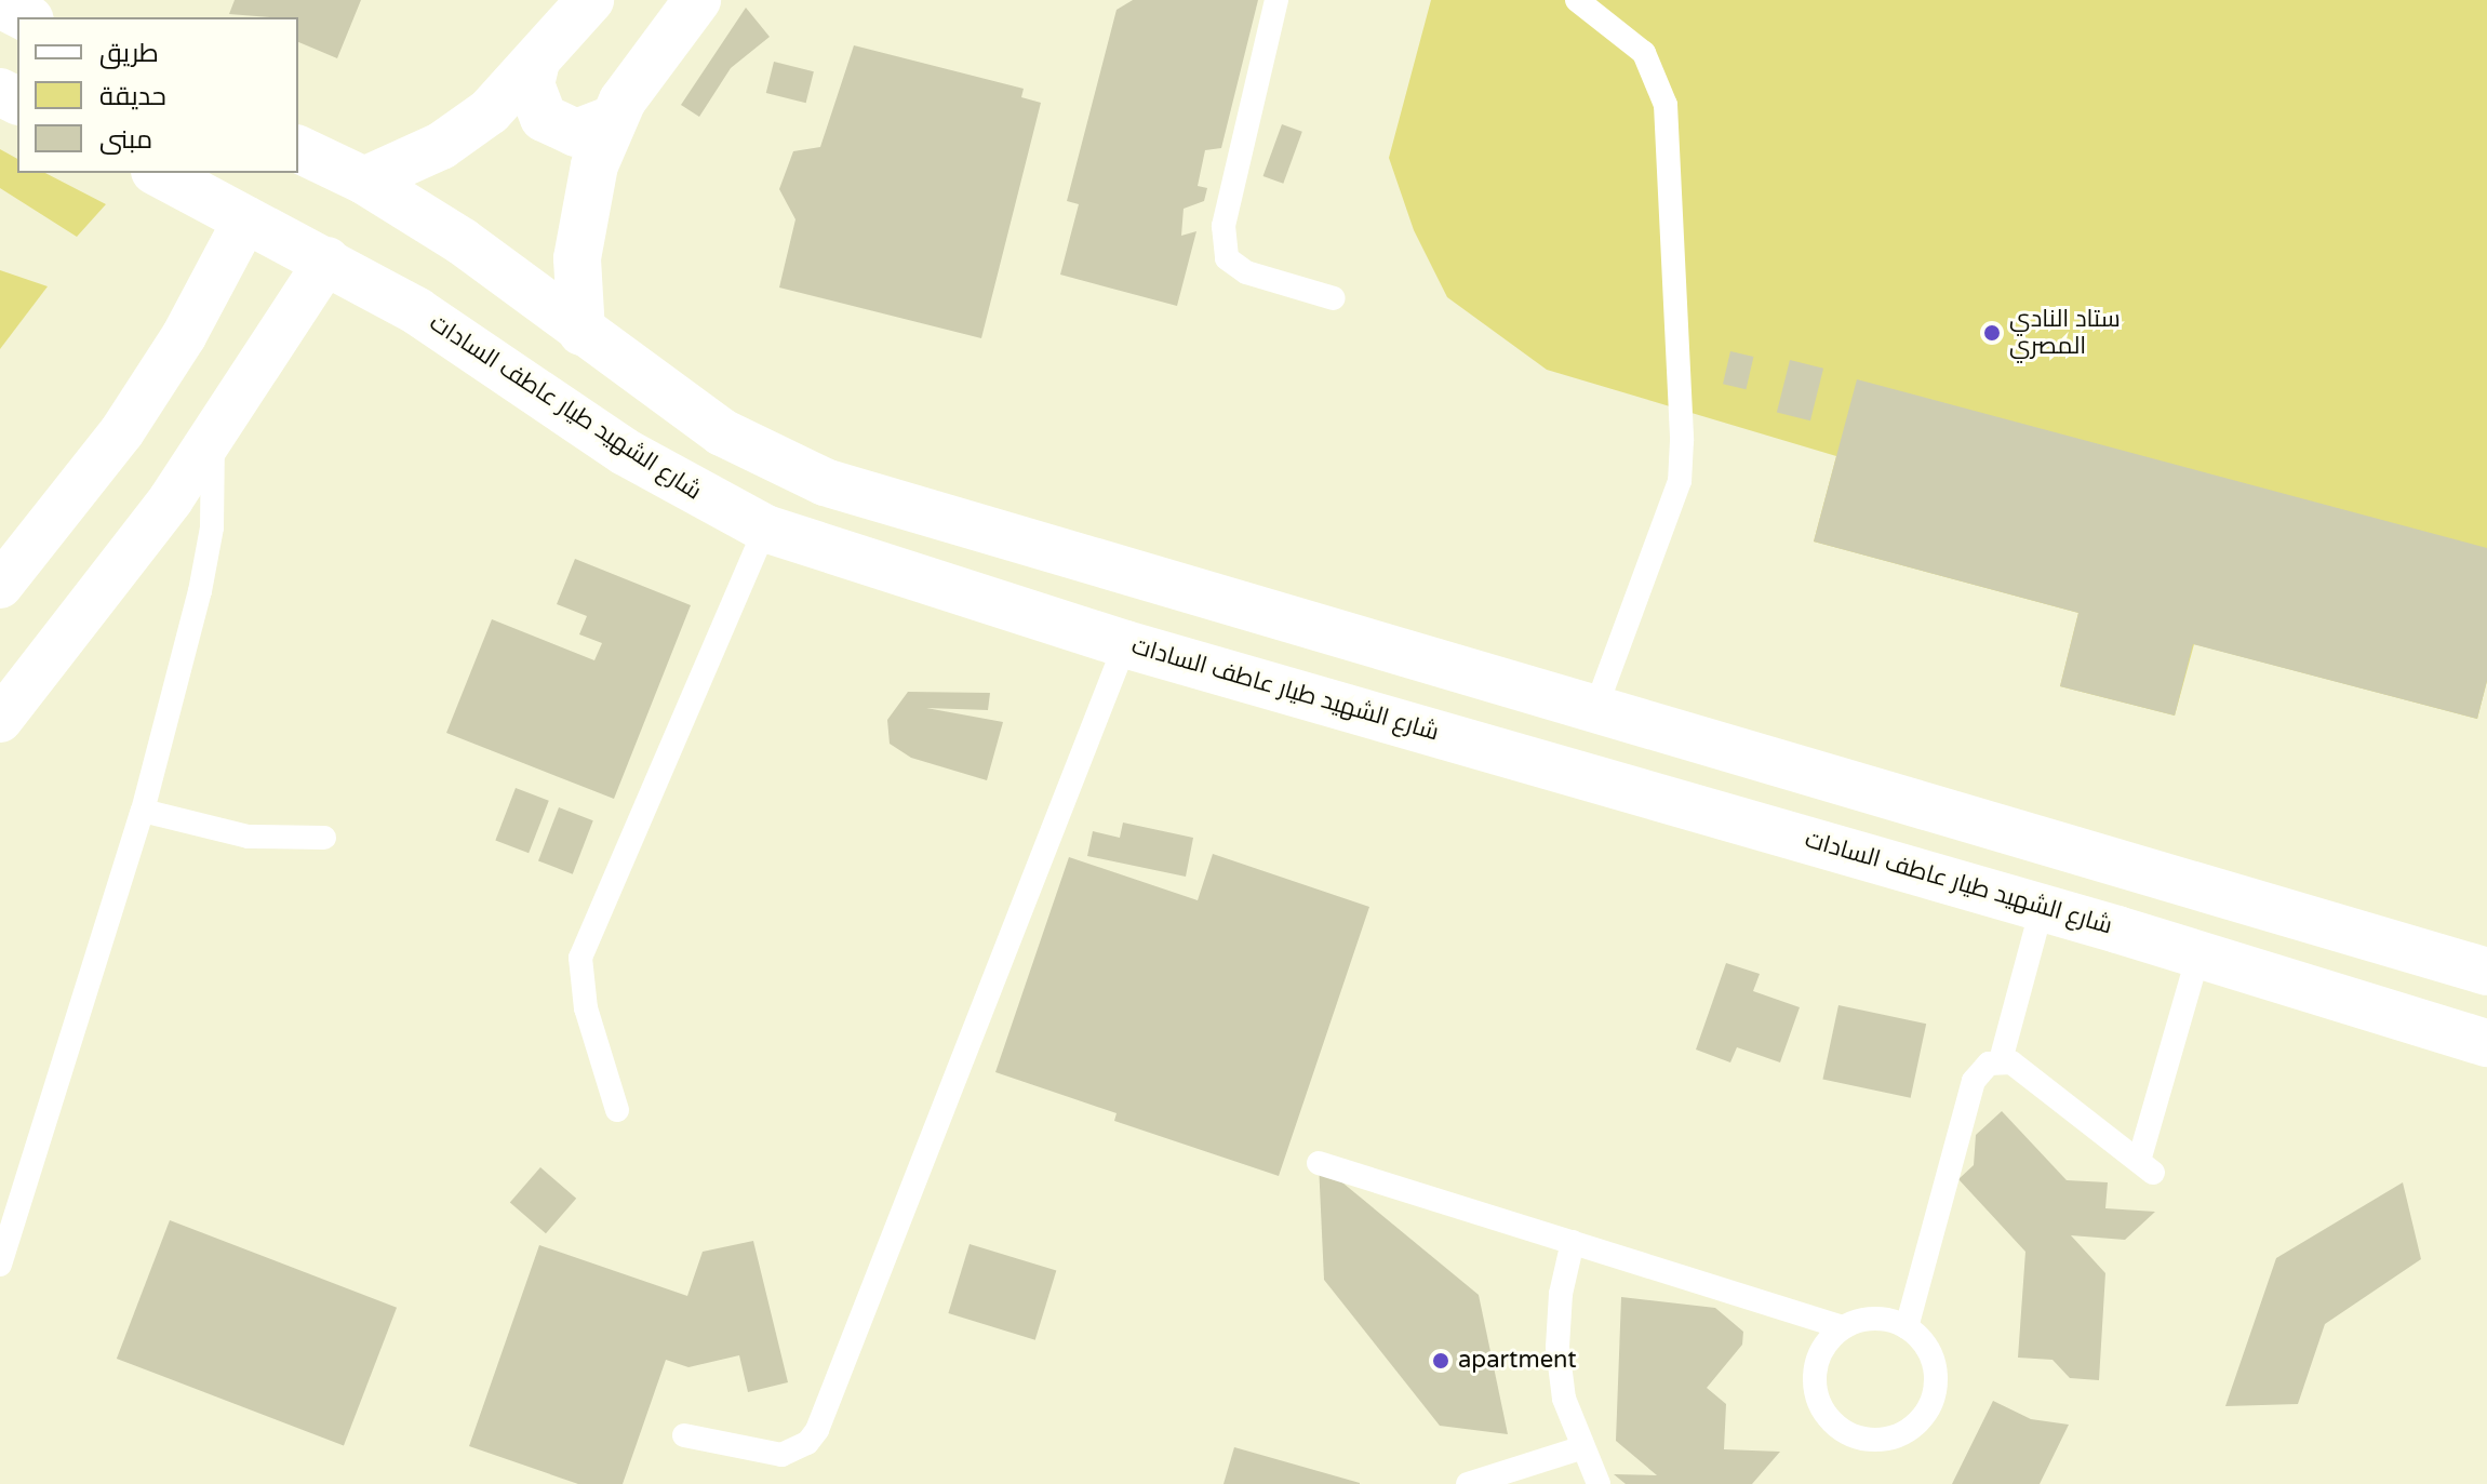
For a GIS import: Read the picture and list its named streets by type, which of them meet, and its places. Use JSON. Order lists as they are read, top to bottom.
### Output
{
  "streets": {
    "street": ["شارع الشهيد طيار عاطف السادات"]
  },
  "places": ["ستاد النادي المصري", "apartment"],
  "legend": ["طريق", "حديقة", "مبنى"]
}
